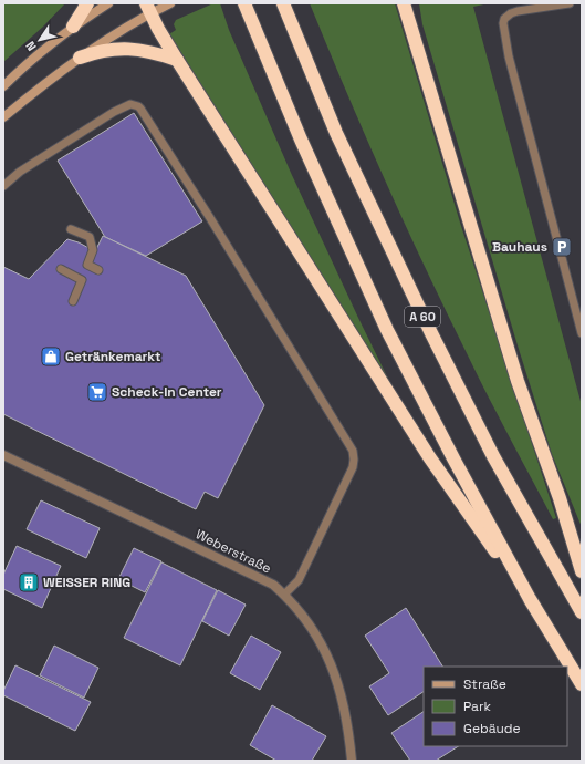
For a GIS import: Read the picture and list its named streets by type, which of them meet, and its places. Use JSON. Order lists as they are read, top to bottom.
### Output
{
  "streets": {
    "highway": ["A 60"],
    "street": ["Weberstraße"]
  },
  "places": {
    "parking": ["Bauhaus"],
    "shop": ["Getränkemarkt"],
    "supermarket": ["Scheck-In Center"],
    "building": ["WEISSER RING"]
  },
  "legend": ["Straße", "Park", "Gebäude"],
  "north": "bottom left"
}
